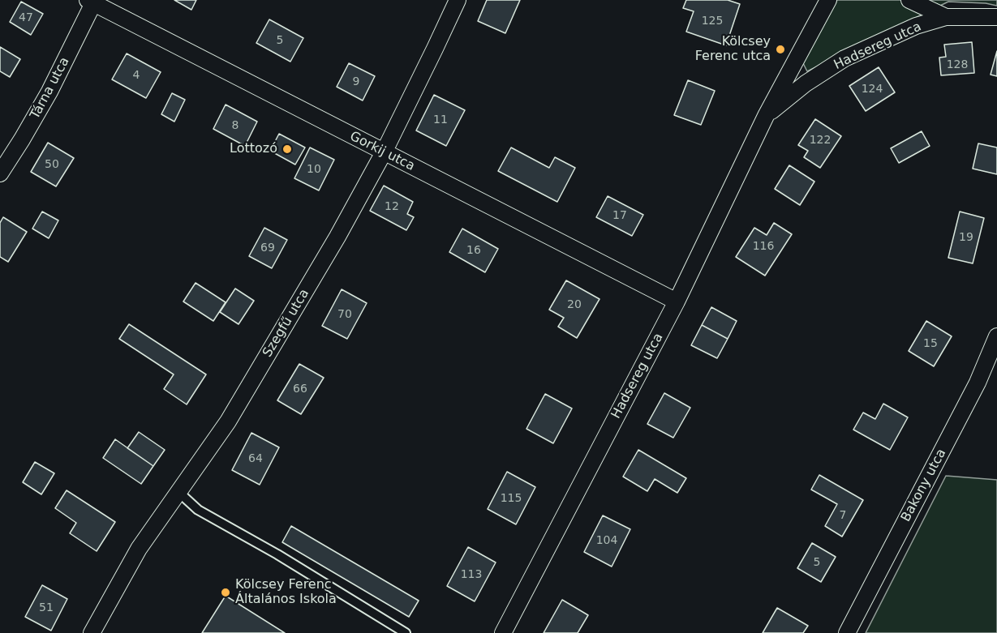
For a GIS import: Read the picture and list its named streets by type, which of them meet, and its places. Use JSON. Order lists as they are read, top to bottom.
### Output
{
  "streets": {
    "street": [
      "Hadsereg utca",
      "Tárna utca",
      "Gorkij utca",
      "Szegfű utca",
      "Bakony utca"
    ]
  },
  "crossings": [
    ["Hadsereg utca", "Gorkij utca"],
    ["Tárna utca", "Gorkij utca"],
    ["Gorkij utca", "Szegfű utca"]
  ],
  "places": ["Kölcsey Ferenc utca", "Lottozó", "Kölcsey Ferenc Általános Iskola"],
  "house_numbers": [
    "47",
    "125",
    "5",
    "128",
    "4",
    "9",
    "124",
    "11",
    "8",
    "122",
    "50",
    "10",
    "12",
    "17",
    "19",
    "116",
    "69",
    "16",
    "20",
    "70",
    "15",
    "66",
    "64",
    "115",
    "7",
    "104",
    "5",
    "113",
    "51"
  ]
}
